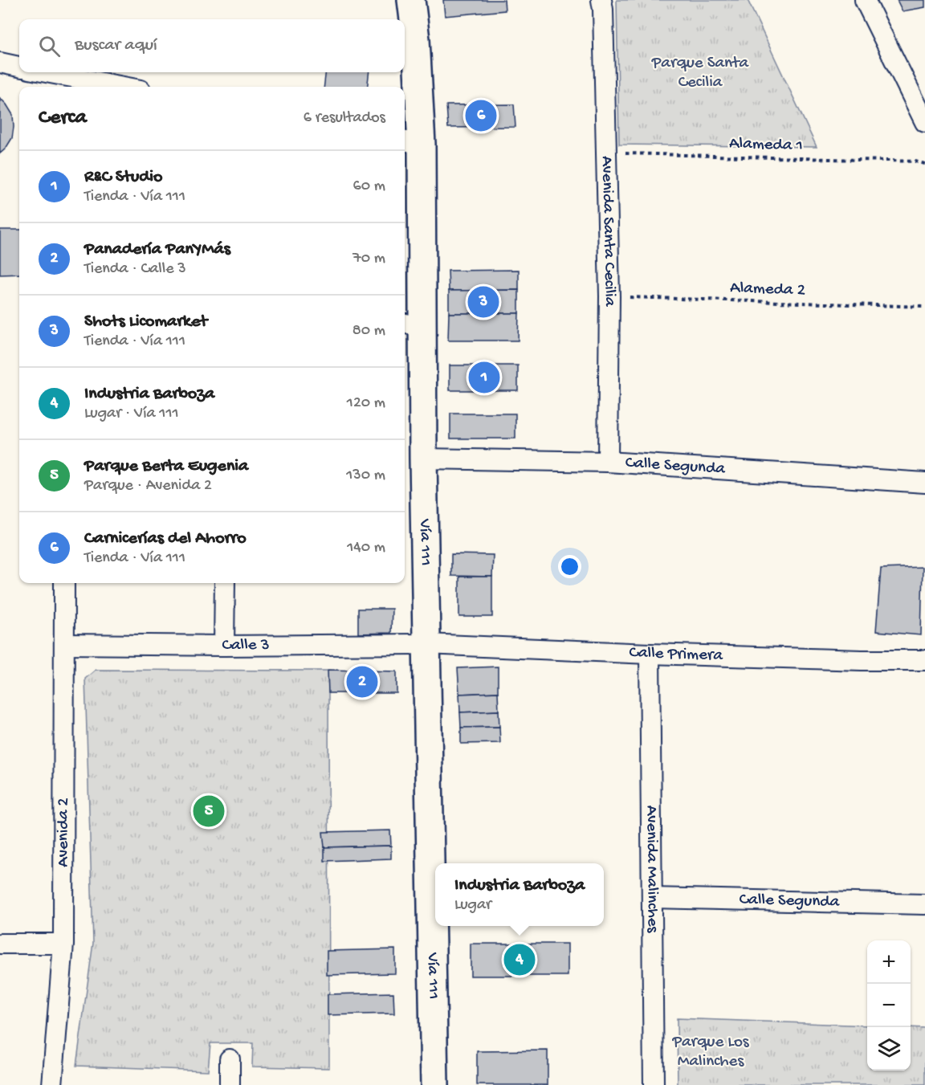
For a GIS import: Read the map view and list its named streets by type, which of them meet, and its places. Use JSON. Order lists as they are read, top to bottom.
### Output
{
  "streets": {
    "main road": ["Vía 111"],
    "street": [
      "Avenida Santa Cecilia",
      "Calle Segunda",
      "Calle 3",
      "Calle Primera",
      "Avenida 2",
      "Avenida Malinches"
    ],
    "path": ["Alameda 1", "Alameda 2"]
  },
  "crossings": [
    ["Alameda 1", "Avenida Santa Cecilia"],
    ["Avenida Santa Cecilia", "Alameda 2"],
    ["Avenida Santa Cecilia", "Calle Segunda"],
    ["Calle Segunda", "Vía 111"],
    ["Calle Segunda", "Avenida Malinches"],
    ["Vía 111", "Calle 3"],
    ["Vía 111", "Calle Primera"],
    ["Calle 3", "Calle Primera"],
    ["Calle 3", "Avenida 2"],
    ["Calle Primera", "Avenida Malinches"]
  ],
  "parks": ["Parque Santa Cecilia", "Parque Los Malinches"],
  "page": {
    "search": "Buscar aquí",
    "heading": ["Cerca", "6 resultados"],
    "pins": [
      "6",
      "3",
      "1",
      "2",
      "5",
      "4"
    ],
    "list": [
      {
        "mark": "1",
        "name": "R&C Studio",
        "note": "Tienda · Vía 111",
        "value": "60 m"
      },
      {
        "mark": "2",
        "name": "Panadería PanYMás",
        "note": "Tienda · Calle 3",
        "value": "70 m"
      },
      {
        "mark": "3",
        "name": "Shots Licomarket",
        "note": "Tienda · Vía 111",
        "value": "80 m"
      },
      {
        "mark": "4",
        "name": "Industria Barboza",
        "note": "Lugar · Vía 111",
        "value": "120 m"
      },
      {
        "mark": "5",
        "name": "Parque Berta Eugenia",
        "note": "Parque · Avenida 2",
        "value": "130 m"
      },
      {
        "mark": "6",
        "name": "Carnicerías del Ahorro",
        "note": "Tienda · Vía 111",
        "value": "140 m"
      }
    ],
    "popup": ["Industria Barboza", "Lugar"],
    "map_buttons": ["+", "−"]
  }
}
